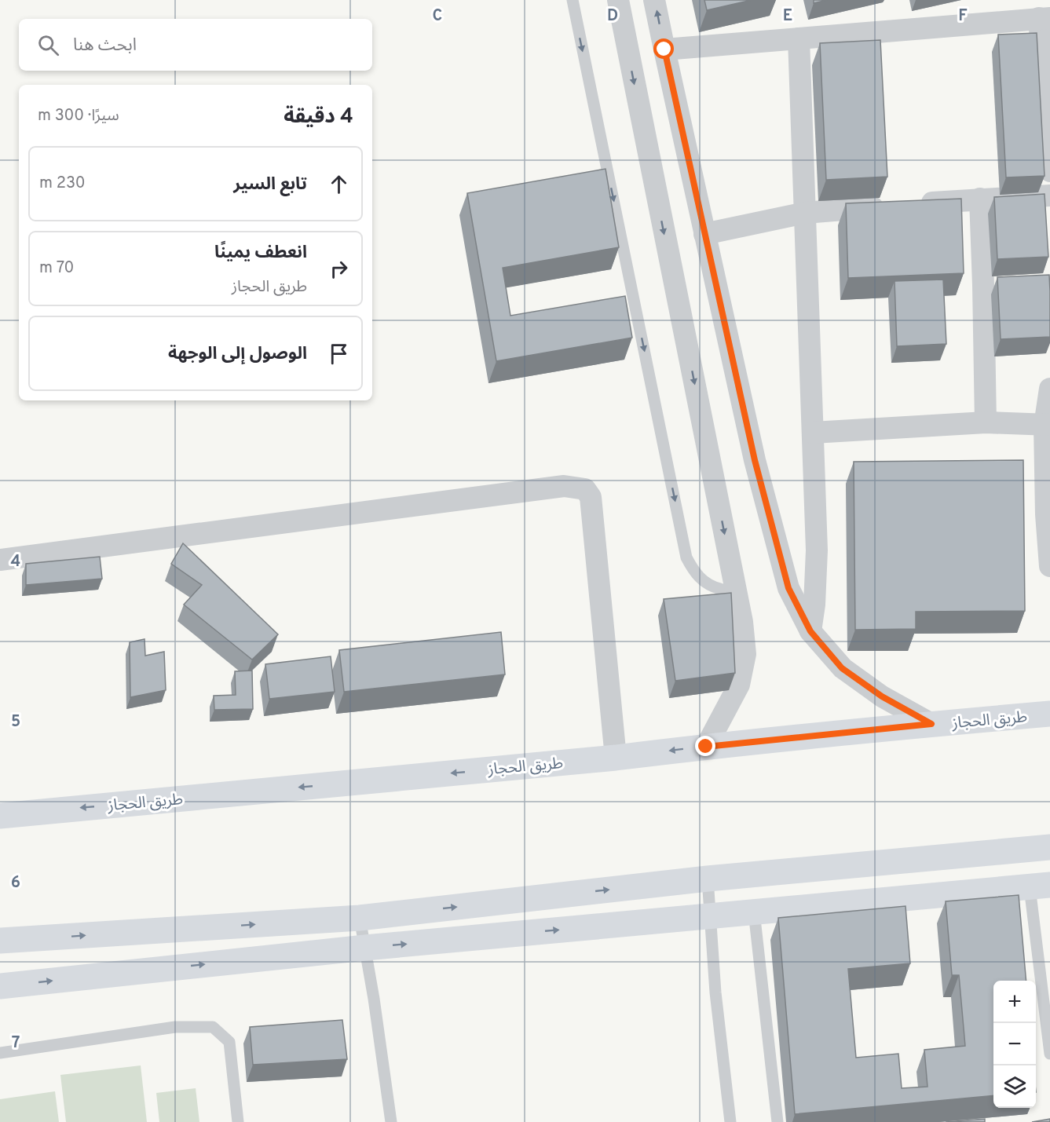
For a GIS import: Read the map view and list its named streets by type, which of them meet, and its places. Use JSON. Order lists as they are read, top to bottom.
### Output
{
  "streets": {
    "main road": ["طريق الحجاز"]
  },
  "page": {
    "search": "ابحث هنا",
    "heading": ["4 دقيقة", "سيرًا · 300 m"],
    "list": [
      ["تابع السير", "230 m"],
      ["انعطف يمينًا", "طريق الحجاز", "70 m"],
      "الوصول إلى الوجهة"
    ],
    "map_buttons": ["+", "−"]
  },
  "grid": {
    "columns": [
      "C",
      "D",
      "E",
      "F"
    ],
    "rows": [
      "4",
      "5",
      "6",
      "7"
    ]
  }
}
